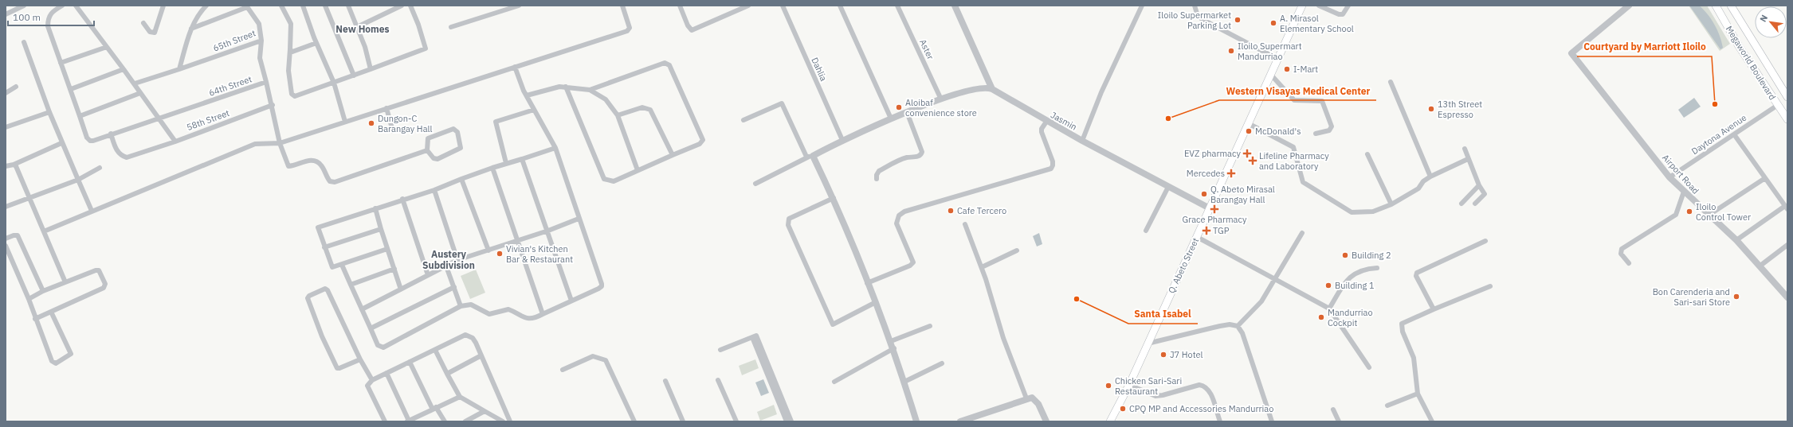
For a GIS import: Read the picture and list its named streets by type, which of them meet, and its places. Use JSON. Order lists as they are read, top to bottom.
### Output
{
  "streets": {
    "main road": ["Megaworld Boulevard", "Q. Abeto Street"],
    "street": [
      "65th Street",
      "Aster",
      "Dahlia",
      "64th Street",
      "58th Street",
      "Jasmin",
      "Daytona Avenue",
      "Airport Road"
    ]
  },
  "crossings": [
    ["65th Street", "64th Street"],
    ["Megaworld Boulevard", "Daytona Avenue"],
    ["64th Street", "58th Street"],
    ["Jasmin", "Q. Abeto Street"],
    ["Daytona Avenue", "Airport Road"]
  ],
  "districts": ["New Homes", "Austery Subdivision"],
  "places": {
    "other": [
      "Iloilo Supermarket Parking Lot",
      "A. Mirasol Elementary School",
      "Iloilo Supermart Mandurriao",
      "I-Mart",
      "Courtyard by Marriott Iloilo",
      "Aloibaf convenience store",
      "13th Street Espresso",
      "Western Visayas Medical Center",
      "Dungon-C Barangay Hall",
      "McDonald's",
      "Q. Abeto Mirasal Barangay Hall",
      "Cafe Tercero",
      "Iloilo Control Tower",
      "Vivian's Kitchen Bar & Restaurant",
      "Building 2",
      "Building 1",
      "Bon Carenderia and Sari-sari Store",
      "Santa Isabel",
      "Mandurriao Cockpit",
      "J7 Hotel",
      "Chicken Sari-Sari Restaurant",
      "CPQ MP and Accessories Mandurriao"
    ],
    "health": [
      "EVZ pharmacy",
      "Lifeline Pharmacy and Laboratory",
      "Mercedes",
      "Grace Pharmacy",
      "TGP"
    ]
  },
  "scale_bar": "100 m",
  "north": "top left"
}
